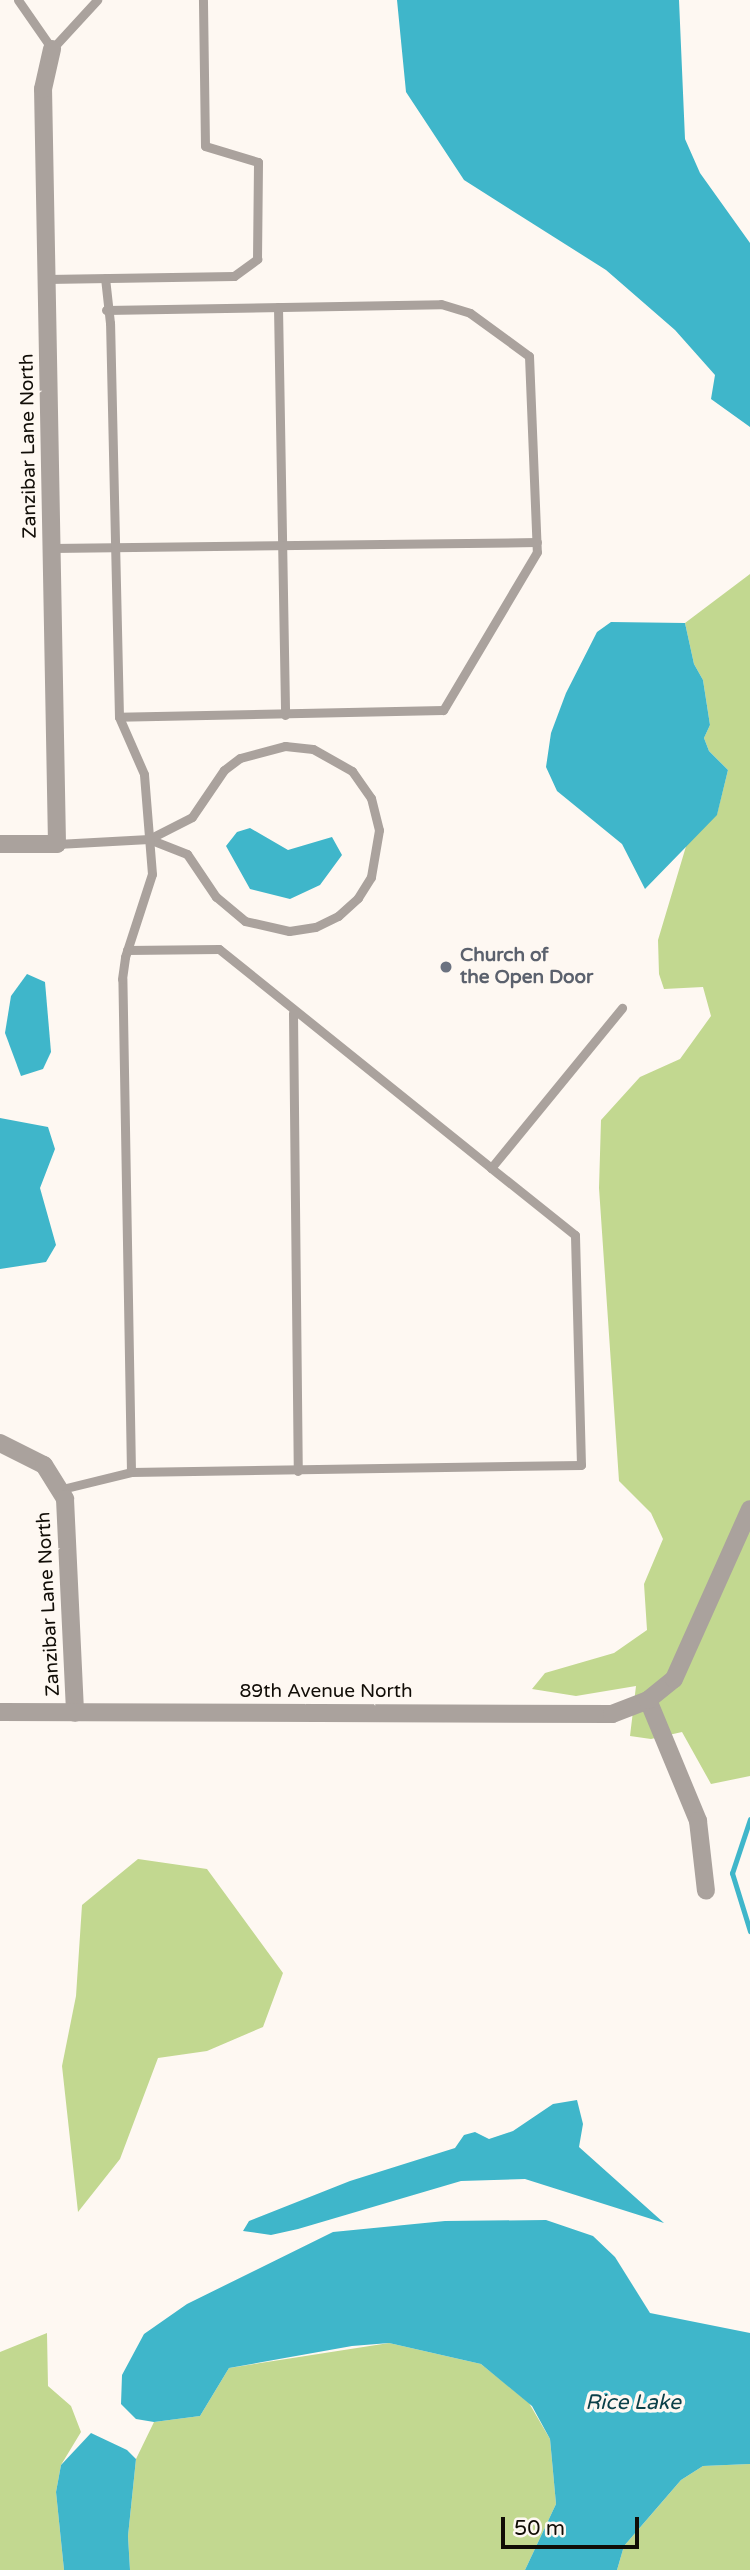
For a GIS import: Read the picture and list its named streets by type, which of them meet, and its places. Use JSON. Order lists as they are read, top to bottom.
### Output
{
  "streets": {
    "street": ["Zanzibar Lane North", "89th Avenue North"]
  },
  "crossings": [
    ["Zanzibar Lane North", "89th Avenue North"]
  ],
  "water": ["Rice Lake"],
  "places": ["Church of the Open Door"],
  "scale_bar": "50 m"
}
